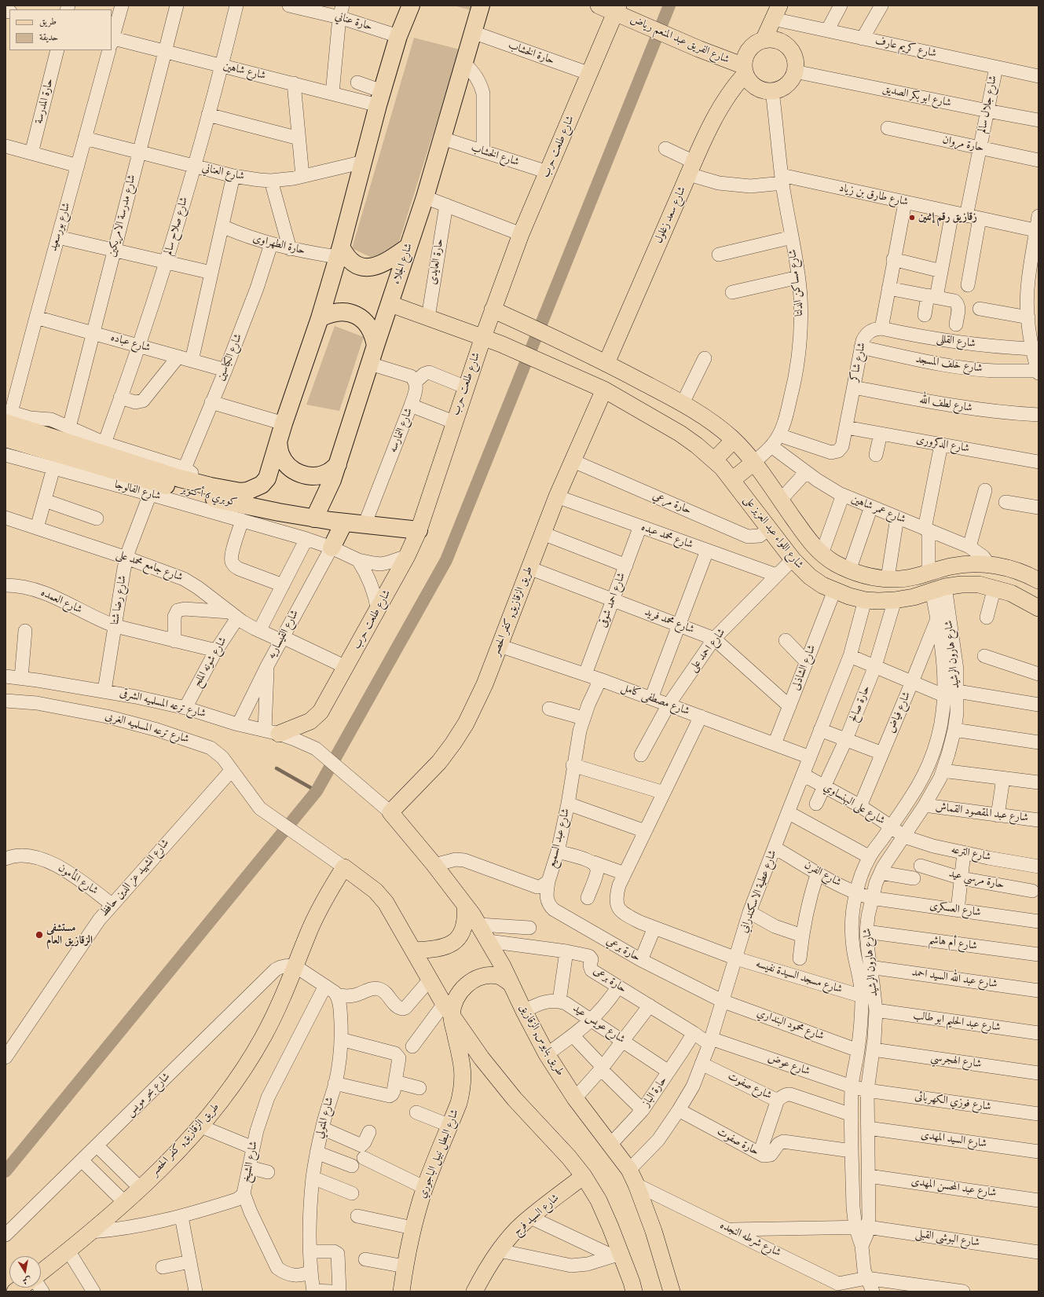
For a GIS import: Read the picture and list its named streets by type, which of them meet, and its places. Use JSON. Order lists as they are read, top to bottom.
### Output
{
  "streets": {
    "highway": ["شارع الجلاء", "كوبري 6 أكتوبر"],
    "main road": [
      "شارع الفريق عبد المنعم رياض",
      "شارع طلعت حرب",
      "شارع سعد زغلول",
      "شارع اللواء عبد العزيز على",
      "طريق الزقازيق, كفر الحصر",
      "طريق بنايوس, الزقازيق",
      "شارع البطل نبيل الباجوري",
      "شارع السيد فرج"
    ],
    "street": [
      "حارة عناني",
      "شارع كريم عارف",
      "حارة الخشاب",
      "شارع شاهين",
      "شارع ابو بكر الصديق",
      "حارة المدرسة",
      "شارع جلال سالم",
      "حارة مروان",
      "شارع الخشاب",
      "شارع العناني",
      "شارع طارق بن زياد",
      "شارع مدرسة الامريكين",
      "شارع صلاح سالم",
      "شارع بورسعيد",
      "حارة الطهراوى",
      "حارة العايدى",
      "شارع مساكن الدلتا",
      "شارع القللى",
      "شارع عباده",
      "شارع الكباسين",
      "شارع شاكر",
      "شارع خلف المسجد",
      "شارع لطف الله",
      "شارع النمارسه",
      "شارع الدكرورى",
      "شارع الفالوجا",
      "حارة مرعي",
      "شارع عمر شاهين",
      "شارع محمد عبده",
      "شارع جامع محمد على",
      "شارع رضا شتا",
      "شارع احمد شوقى",
      "شارع العمده",
      "شارع محمد فريد",
      "شارع القيساريه",
      "شارع احمد على",
      "شارع هارون الرشيد",
      "شارع شونه الملح",
      "شارع الشاذلى",
      "شارع مصطفى كامل",
      "شارع ترعه المسلميه الشرقى",
      "حارة صالح",
      "شارع فياض",
      "شارع ترعه المسلميه الغربى",
      "شارع على البهنساوي",
      "شارع عبد المقصود القماش",
      "شارع عبد السميع",
      "شارع الترعه",
      "شارع الفرن",
      "شارع الشهيد عز الدين حافظ",
      "شارع المأمون",
      "حارة مرسي عيد",
      "شارع عطية الاسكندراني",
      "شارع العسكرى",
      "شارع أم هاشم",
      "حارة برعي",
      "شارع مسجد السيدة نفيسه",
      "شارع عبد الله السيد احمد",
      "حارة برعى",
      "شارع عبد الحليم ابو طالب",
      "شارع عويس عيد",
      "شارع محمود البنداري",
      "شارع الهجرسي",
      "شارع عوض",
      "شارع صفوت",
      "حارة الباز",
      "شارع بحر مويس",
      "شارع فوزي الكهربائى",
      "شارع المتولي",
      "شارع السيد المهدى",
      "حارة صفوت",
      "شارع الشيخ",
      "شارع عبد المحسن المهدى",
      "شارع البوشى القبلى",
      "شارع شرطه النجده"
    ]
  },
  "crossings": [
    ["شارع الفريق عبد المنعم رياض", "شارع ابو بكر الصديق"],
    ["شارع الفريق عبد المنعم رياض", "شارع طلعت حرب"],
    ["شارع الفريق عبد المنعم رياض", "شارع سعد زغلول"],
    ["شارع الفريق عبد المنعم رياض", "شارع مساكن الدلتا"],
    ["شارع كريم عارف", "شارع جلال سالم"],
    ["حارة الخشاب", "شارع طلعت حرب"],
    ["حارة الخشاب", "شارع الجلاء"],
    ["شارع شاهين", "شارع مدرسة الامريكين"],
    ["شارع شاهين", "شارع صلاح سالم"],
    ["شارع ابو بكر الصديق", "شارع جلال سالم"],
    ["شارع ابو بكر الصديق", "شارع سعد زغلول"],
    ["شارع ابو بكر الصديق", "شارع مساكن الدلتا"],
    ["شارع جلال سالم", "حارة مروان"],
    ["شارع جلال سالم", "شارع طارق بن زياد"],
    ["شارع طلعت حرب", "شارع الخشاب"],
    ["شارع طلعت حرب", "شارع الفالوجا"],
    ["شارع طلعت حرب", "كوبري 6 أكتوبر"],
    ["شارع طلعت حرب", "شارع اللواء عبد العزيز على"],
    ["شارع طلعت حرب", "شارع جامع محمد على"],
    ["شارع طلعت حرب", "شارع ترعه المسلميه الشرقى"],
    ["شارع الخشاب", "شارع الجلاء"],
    ["شارع العناني", "شارع مدرسة الامريكين"],
    ["شارع العناني", "شارع صلاح سالم"],
    ["شارع العناني", "شارع بورسعيد"],
    ["شارع طارق بن زياد", "شارع سعد زغلول"],
    ["شارع طارق بن زياد", "شارع مساكن الدلتا"],
    ["شارع سعد زغلول", "شارع مساكن الدلتا"],
    ["شارع مدرسة الامريكين", "شارع عباده"],
    ["شارع صلاح سالم", "شارع عباده"],
    ["شارع بورسعيد", "شارع عباده"],
    ["حارة الطهراوى", "شارع الكباسين"],
    ["حارة العايدى", "شارع اللواء عبد العزيز على"],
    ["شارع الجلاء", "كوبري 6 أكتوبر"],
    ["شارع الجلاء", "شارع اللواء عبد العزيز على"],
    ["شارع مساكن الدلتا", "شارع شاكر"],
    ["شارع مساكن الدلتا", "شارع عمر شاهين"],
    ["شارع القللى", "شارع شاكر"],
    ["شارع عباده", "شارع الكباسين"],
    ["شارع شاكر", "شارع خلف المسجد"],
    ["شارع شاكر", "شارع لطف الله"],
    ["شارع شاكر", "شارع الدكرورى"],
    ["شارع شاكر", "شارع عمر شاهين"],
    ["شارع النمارسه", "كوبري 6 أكتوبر"],
    ["شارع الفالوجا", "شارع رضا شتا"],
    ["شارع الفالوجا", "شارع القيساريه"],
    ["حارة مرعي", "شارع اللواء عبد العزيز على"],
    ["حارة مرعي", "طريق الزقازيق, كفر الحصر"],
    ["شارع اللواء عبد العزيز على", "طريق الزقازيق, كفر الحصر"],
    ["شارع اللواء عبد العزيز على", "شارع احمد على"],
    ["شارع اللواء عبد العزيز على", "شارع هارون الرشيد"],
    ["شارع اللواء عبد العزيز على", "شارع الشاذلى"],
    ["شارع اللواء عبد العزيز على", "حارة صالح"],
    ["شارع اللواء عبد العزيز على", "شارع عطية الاسكندراني"],
    ["شارع محمد عبده", "شارع احمد شوقى"],
    ["شارع محمد عبده", "طريق الزقازيق, كفر الحصر"],
    ["شارع محمد عبده", "شارع احمد على"],
    ["شارع جامع محمد على", "شارع رضا شتا"],
    ["شارع جامع محمد على", "شارع القيساريه"],
    ["شارع جامع محمد على", "شارع شونه الملح"],
    ["شارع رضا شتا", "شارع العمده"],
    ["شارع رضا شتا", "شارع ترعه المسلميه الشرقى"],
    ["شارع احمد شوقى", "شارع محمد فريد"],
    ["شارع احمد شوقى", "شارع مصطفى كامل"],
    ["شارع العمده", "شارع شونه الملح"],
    ["طريق الزقازيق, كفر الحصر", "شارع محمد فريد"],
    ["طريق الزقازيق, كفر الحصر", "شارع مصطفى كامل"],
    ["طريق الزقازيق, كفر الحصر", "شارع ترعه المسلميه الشرقى"],
    ["طريق الزقازيق, كفر الحصر", "شارع ترعه المسلميه الغربى"],
    ["طريق الزقازيق, كفر الحصر", "طريق بنايوس, الزقازيق"],
    ["طريق الزقازيق, كفر الحصر", "شارع بحر مويس"],
    ["طريق الزقازيق, كفر الحصر", "شارع الشيخ"],
    ["شارع محمد فريد", "شارع احمد على"],
    ["شارع محمد فريد", "شارع الشاذلى"],
    ["شارع القيساريه", "شارع ترعه المسلميه الشرقى"],
    ["شارع احمد على", "شارع مصطفى كامل"],
    ["شارع هارون الرشيد", "شارع فياض"],
    ["شارع هارون الرشيد", "شارع على البهنساوي"],
    ["شارع هارون الرشيد", "شارع عبد المقصود القماش"],
    ["شارع هارون الرشيد", "شارع الترعه"],
    ["شارع هارون الرشيد", "شارع الفرن"],
    ["شارع هارون الرشيد", "شارع العسكرى"],
    ["شارع هارون الرشيد", "شارع أم هاشم"],
    ["شارع هارون الرشيد", "شارع مسجد السيدة نفيسه"],
    ["شارع هارون الرشيد", "شارع عبد الله السيد احمد"],
    ["شارع هارون الرشيد", "شارع عبد الحليم ابو طالب"],
    ["شارع هارون الرشيد", "شارع محمود البنداري"],
    ["شارع هارون الرشيد", "شارع الهجرسي"],
    ["شارع هارون الرشيد", "شارع عوض"],
    ["شارع هارون الرشيد", "شارع صفوت"],
    ["شارع هارون الرشيد", "شارع فوزي الكهربائى"],
    ["شارع هارون الرشيد", "شارع السيد المهدى"],
    ["شارع هارون الرشيد", "حارة صفوت"],
    ["شارع هارون الرشيد", "شارع عبد المحسن المهدى"],
    ["شارع هارون الرشيد", "شارع البوشى القبلى"],
    ["شارع هارون الرشيد", "شارع شرطه النجده"],
    ["شارع شونه الملح", "شارع ترعه المسلميه الشرقى"],
    ["شارع الشاذلى", "شارع مصطفى كامل"],
    ["شارع مصطفى كامل", "شارع عبد السميع"],
    ["شارع مصطفى كامل", "شارع عطية الاسكندراني"],
    ["شارع ترعه المسلميه الشرقى", "طريق بنايوس, الزقازيق"],
    ["حارة صالح", "شارع على البهنساوي"],
    ["شارع فياض", "شارع على البهنساوي"],
    ["شارع ترعه المسلميه الغربى", "شارع الشهيد عز الدين حافظ"],
    ["شارع على البهنساوي", "شارع الترعه"],
    ["شارع على البهنساوي", "شارع عطية الاسكندراني"],
    ["شارع عبد السميع", "حارة برعي"],
    ["شارع عبد السميع", "طريق بنايوس, الزقازيق"],
    ["شارع الفرن", "شارع عطية الاسكندراني"],
    ["شارع الفرن", "شارع العسكرى"],
    ["شارع الشهيد عز الدين حافظ", "شارع المأمون"],
    ["شارع عطية الاسكندراني", "حارة برعي"],
    ["شارع عطية الاسكندراني", "شارع مسجد السيدة نفيسه"],
    ["شارع عطية الاسكندراني", "حارة برعى"],
    ["شارع عطية الاسكندراني", "شارع محمود البنداري"],
    ["شارع عطية الاسكندراني", "طريق بنايوس, الزقازيق"],
    ["شارع عطية الاسكندراني", "شارع عوض"],
    ["شارع عطية الاسكندراني", "شارع صفوت"],
    ["شارع عطية الاسكندراني", "حارة صفوت"],
    ["حارة برعي", "شارع محمود البنداري"],
    ["حارة برعى", "طريق بنايوس, الزقازيق"],
    ["حارة برعى", "شارع عوض"],
    ["حارة برعى", "حارة الباز"],
    ["شارع عويس عيد", "طريق بنايوس, الزقازيق"],
    ["شارع عويس عيد", "حارة الباز"],
    ["طريق بنايوس, الزقازيق", "حارة الباز"],
    ["طريق بنايوس, الزقازيق", "شارع شرطه النجده"],
    ["شارع عوض", "شارع فوزي الكهربائى"],
    ["شارع البوشى القبلى", "شارع شرطه النجده"]
  ],
  "places": ["زقازيق رقم إثنين", "مستشفى الزقازيق العام"],
  "legend": ["طريق", "حديقة"],
  "north": "bottom"
}
